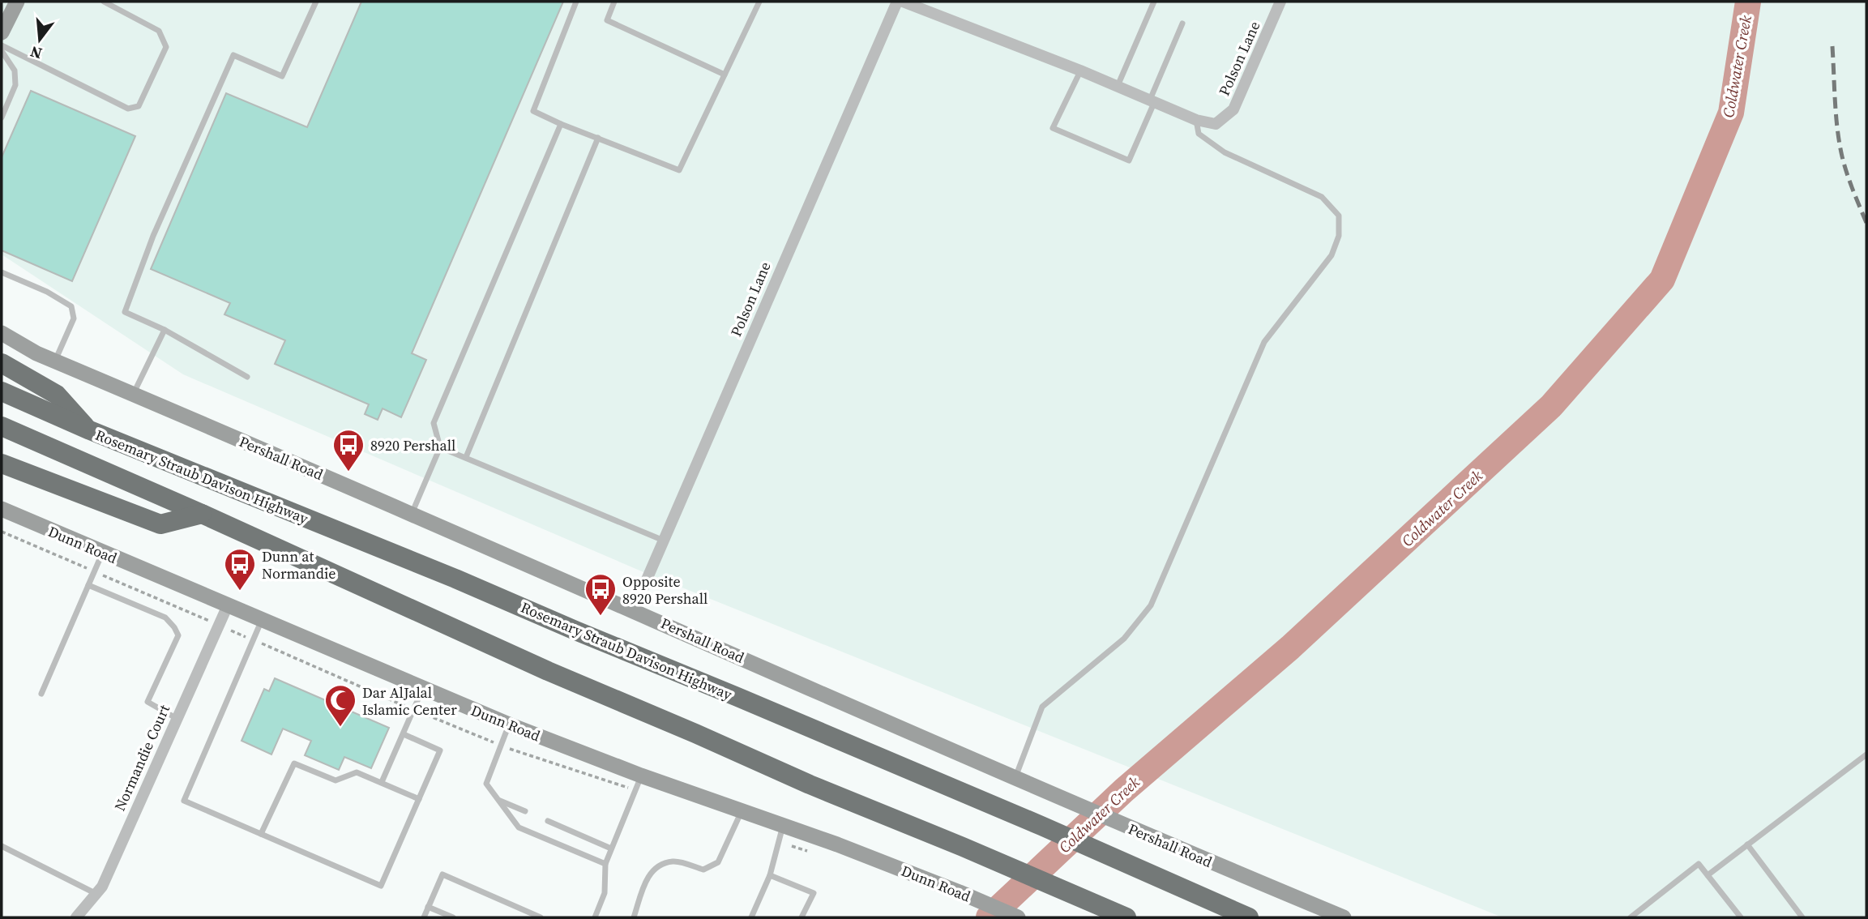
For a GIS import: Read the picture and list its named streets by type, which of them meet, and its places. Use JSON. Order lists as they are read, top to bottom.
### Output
{
  "streets": {
    "highway": ["Rosemary Straub Davison Highway"],
    "street": [
      "Polson Lane",
      "Pershall Road",
      "Dunn Road",
      "Normandie Court"
    ]
  },
  "crossings": [
    ["Polson Lane", "Pershall Road"],
    ["Dunn Road", "Normandie Court"]
  ],
  "water": ["Coldwater Creek"],
  "places": {
    "bus stop": ["8920 Pershall", "Dunn at Normandie", "Opposite 8920 Pershall"],
    "mosque": ["Dar AlJalal Islamic Center"]
  },
  "north": "bottom"
}
